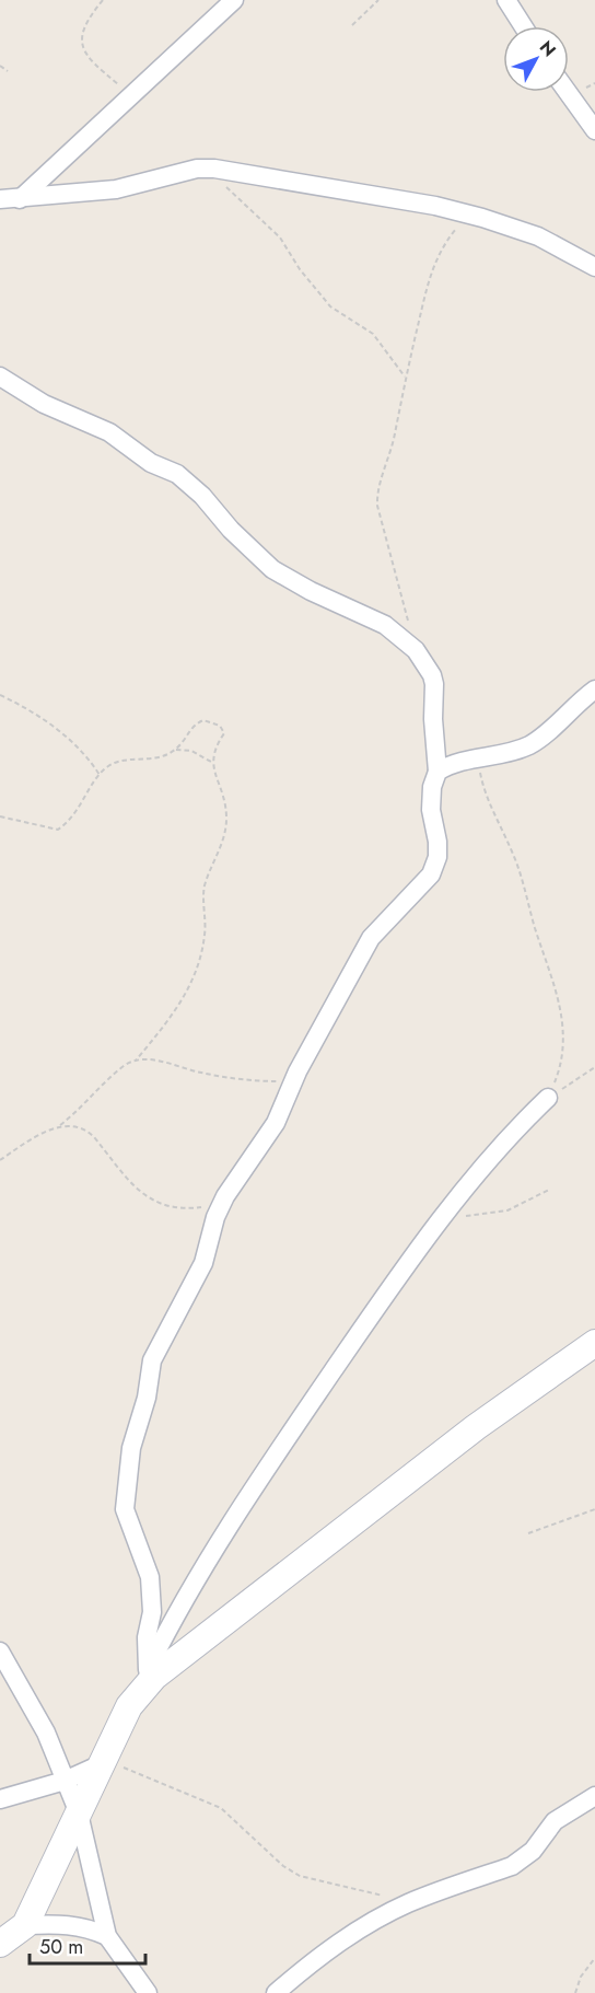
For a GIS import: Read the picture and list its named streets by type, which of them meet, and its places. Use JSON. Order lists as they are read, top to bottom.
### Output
{
  "scale_bar": "50 m",
  "north": "top right"
}
